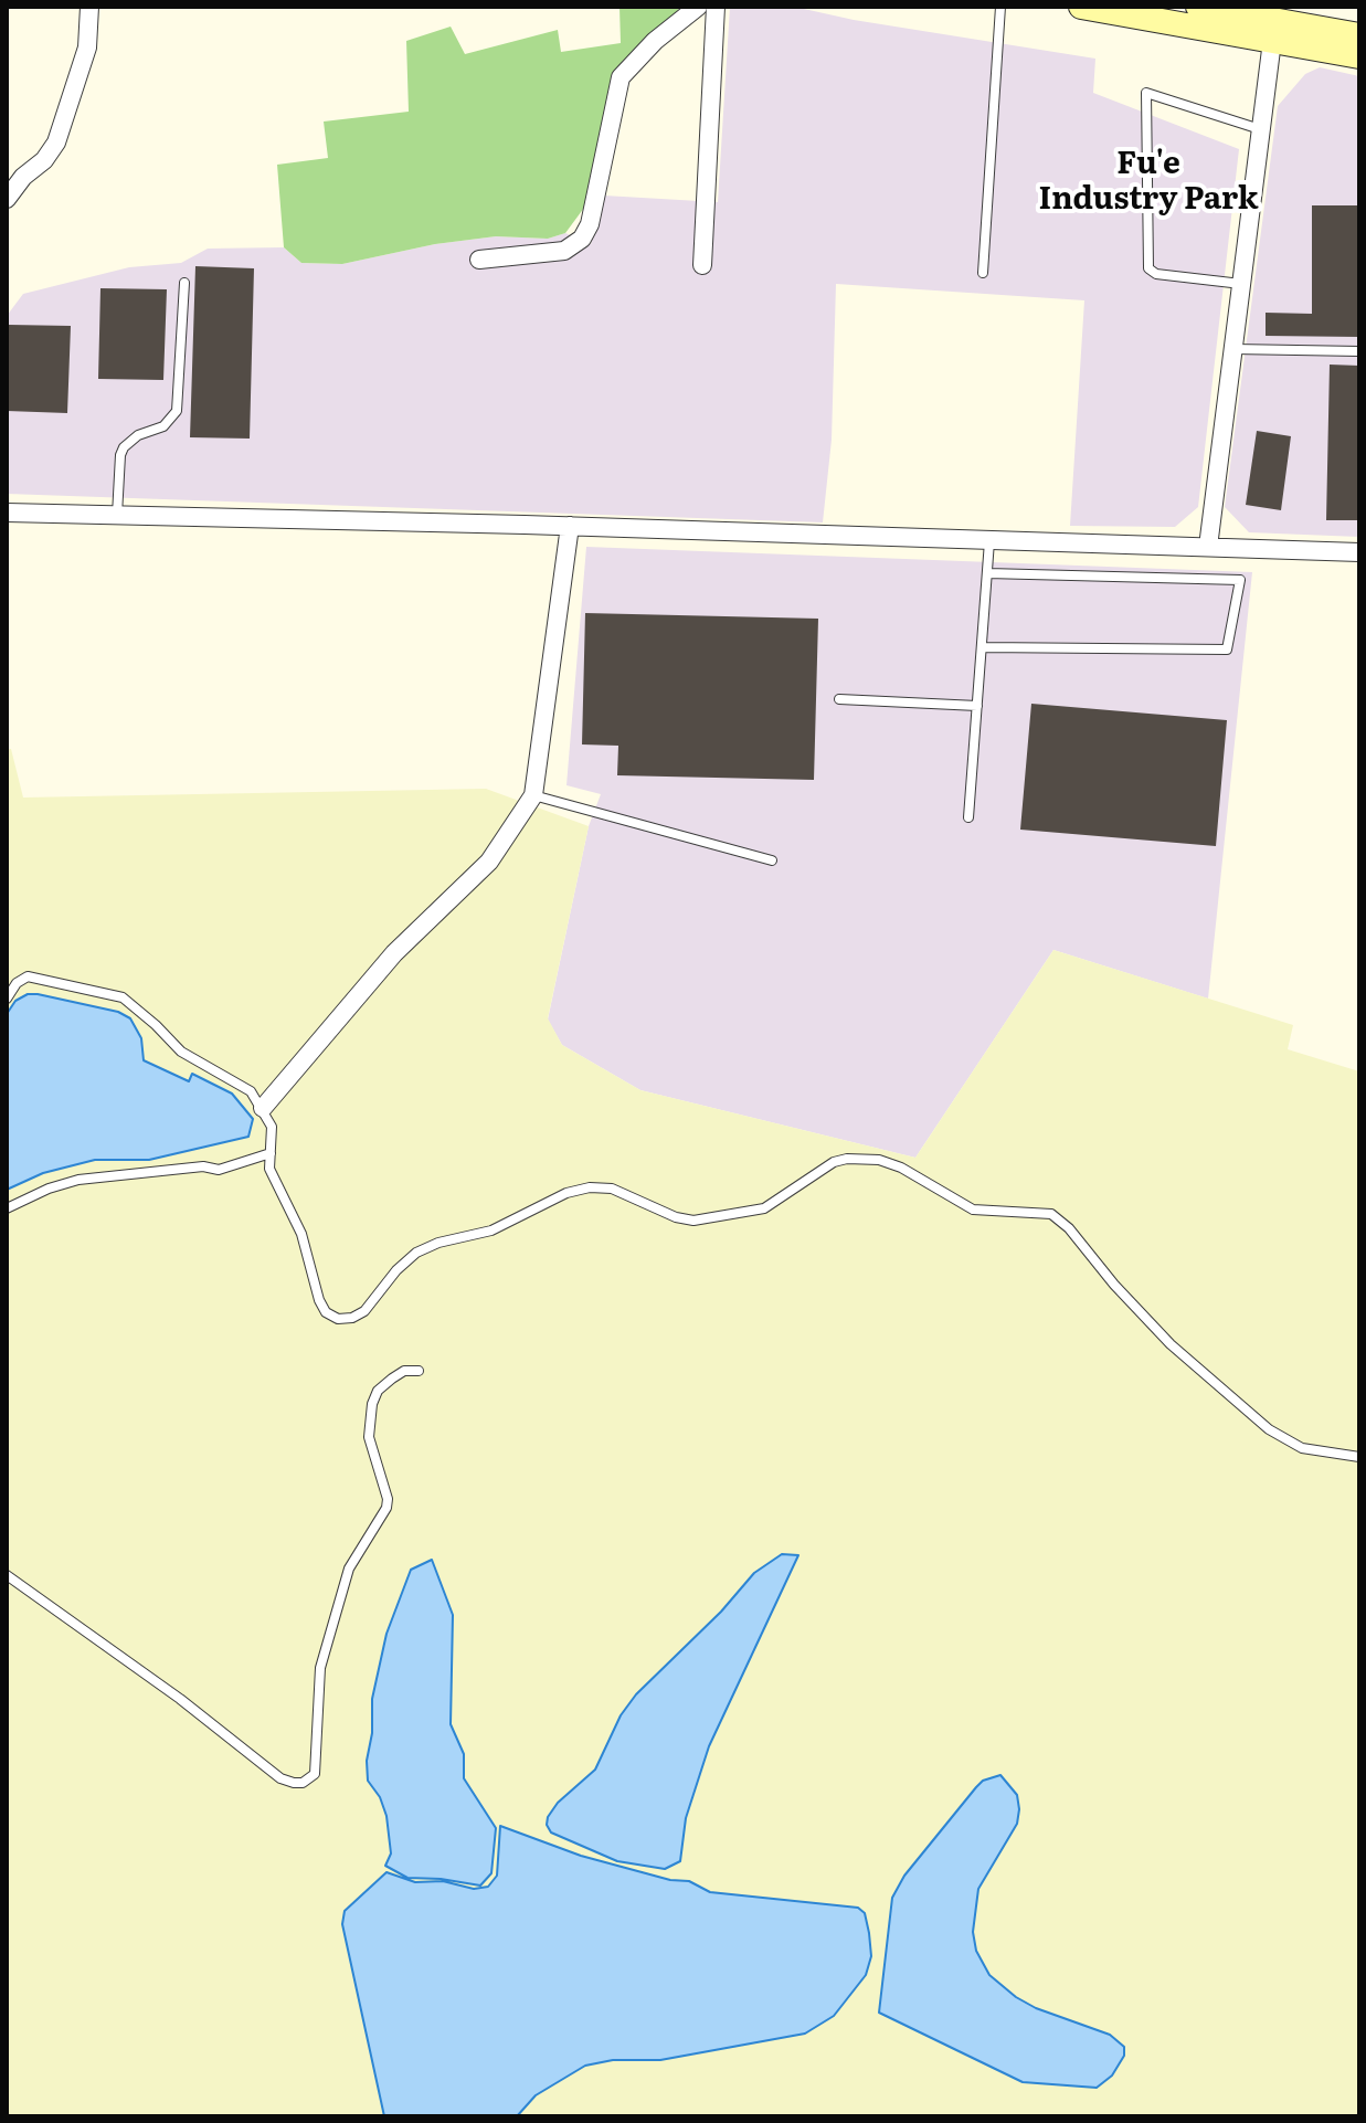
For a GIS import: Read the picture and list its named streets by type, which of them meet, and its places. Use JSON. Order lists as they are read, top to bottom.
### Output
{
  "districts": ["Fu'e Industry Park"]
}
